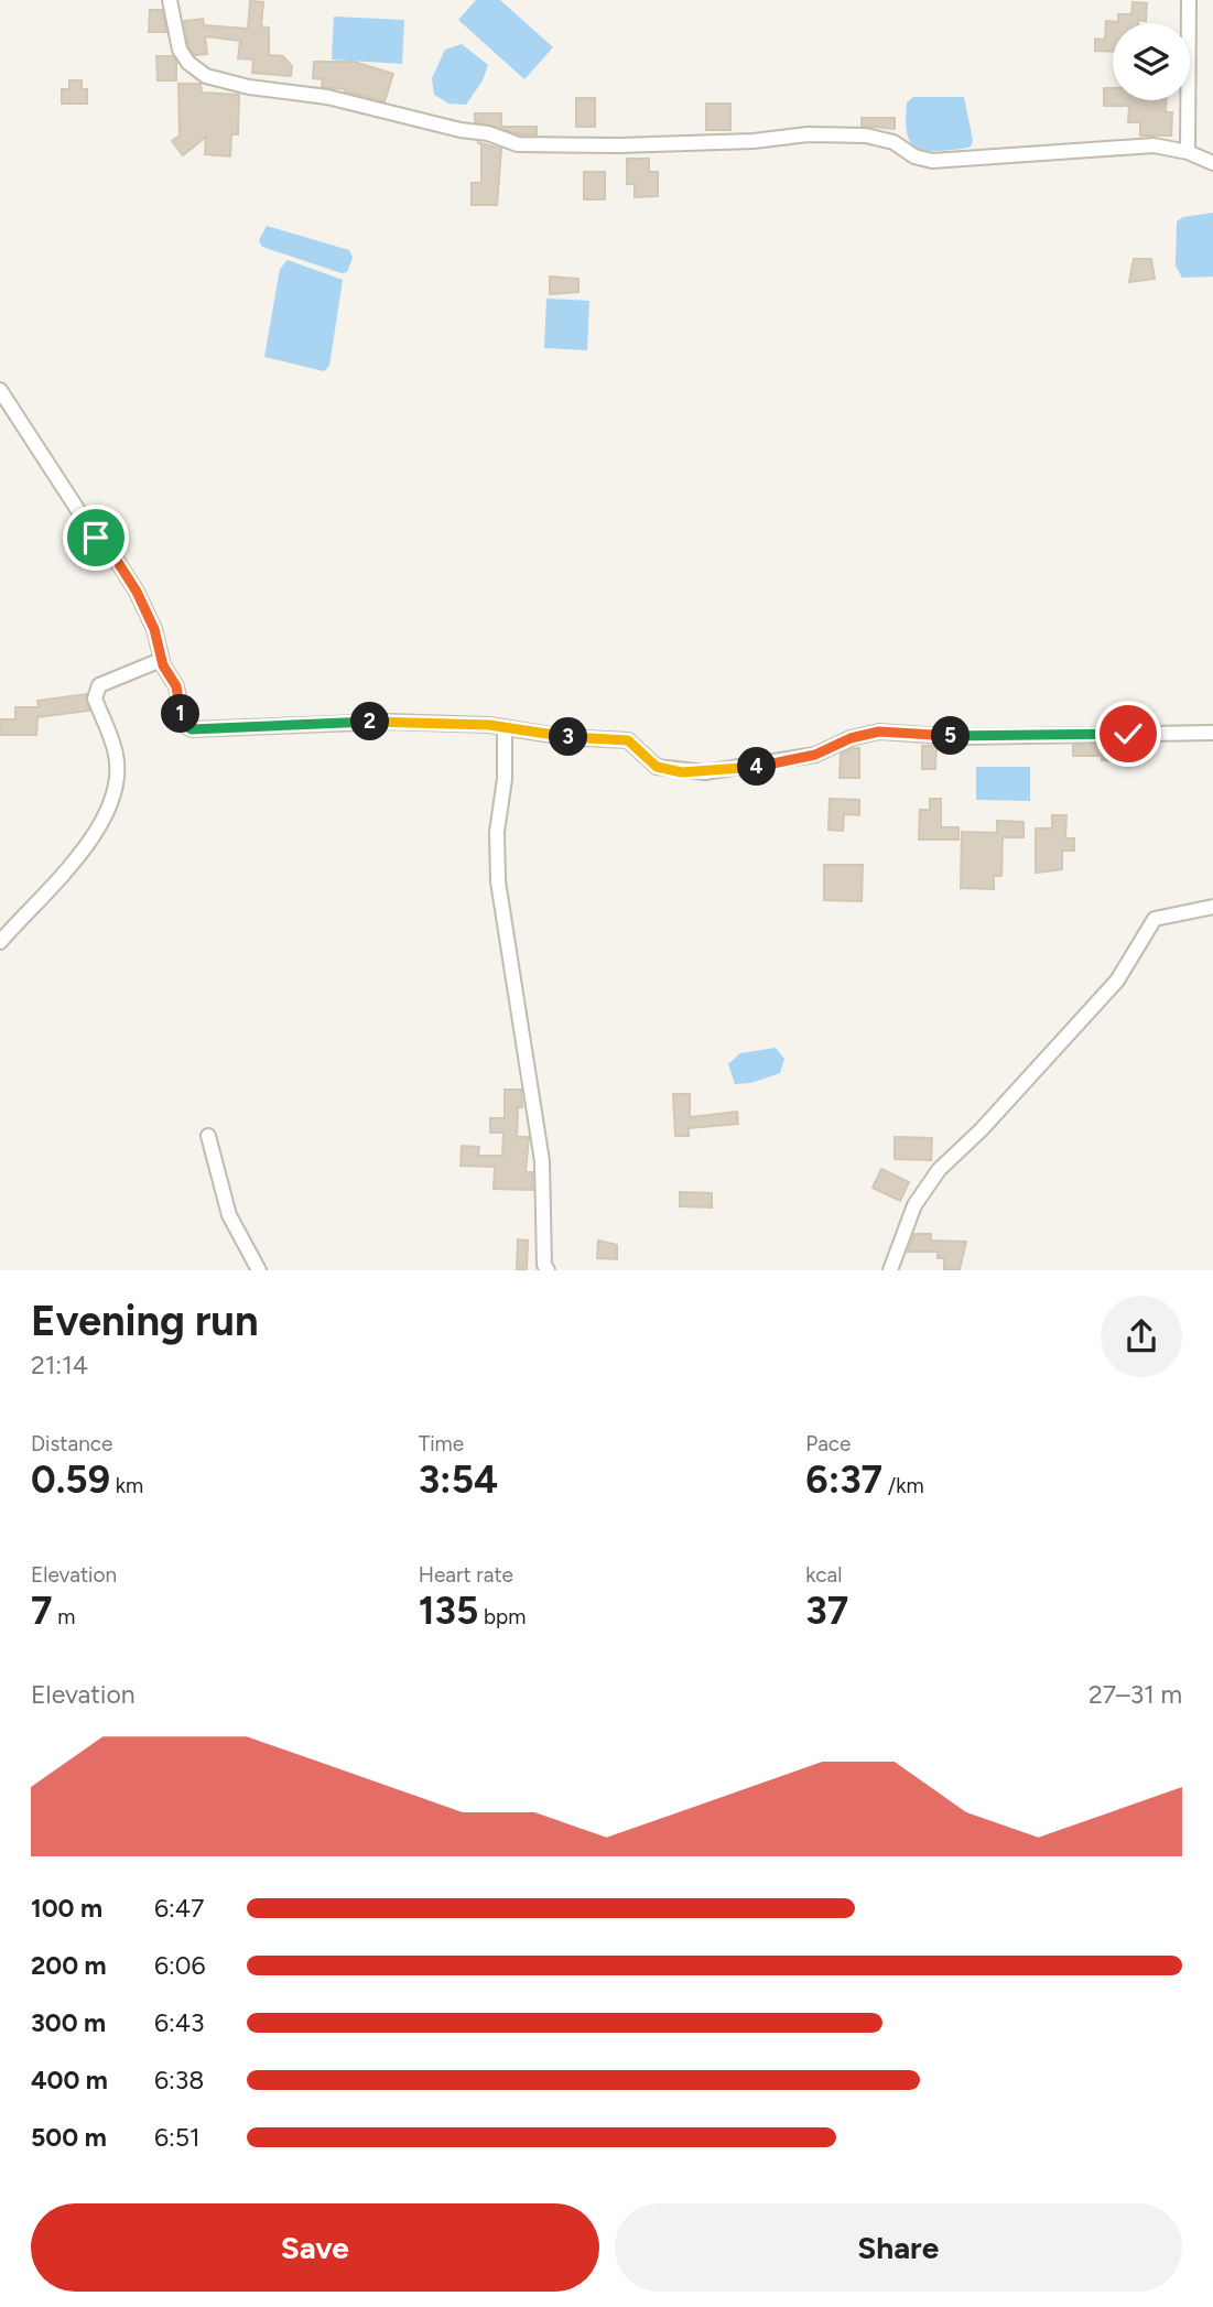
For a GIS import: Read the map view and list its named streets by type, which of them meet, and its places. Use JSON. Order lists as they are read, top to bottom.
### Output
{
  "page": {
    "pins": [
      "1",
      "2",
      "5",
      "3",
      "4"
    ],
    "heading": ["Evening run", "21:14"],
    "stats": [
      ["Distance", "0.59 km"],
      ["Time", "3:54"],
      ["Pace", "6:37 /km"],
      ["Elevation", "7 m"],
      ["Heart rate", "135 bpm"],
      ["kcal", "37"]
    ],
    "chart": ["Elevation", "27–31 m"],
    "list": [
      {
        "name": "100 m",
        "note": "6:47"
      },
      {
        "name": "200 m",
        "note": "6:06"
      },
      {
        "name": "300 m",
        "note": "6:43"
      },
      {
        "name": "400 m",
        "note": "6:38"
      },
      {
        "name": "500 m",
        "note": "6:51"
      }
    ],
    "buttons": ["Save", "Share"]
  }
}
